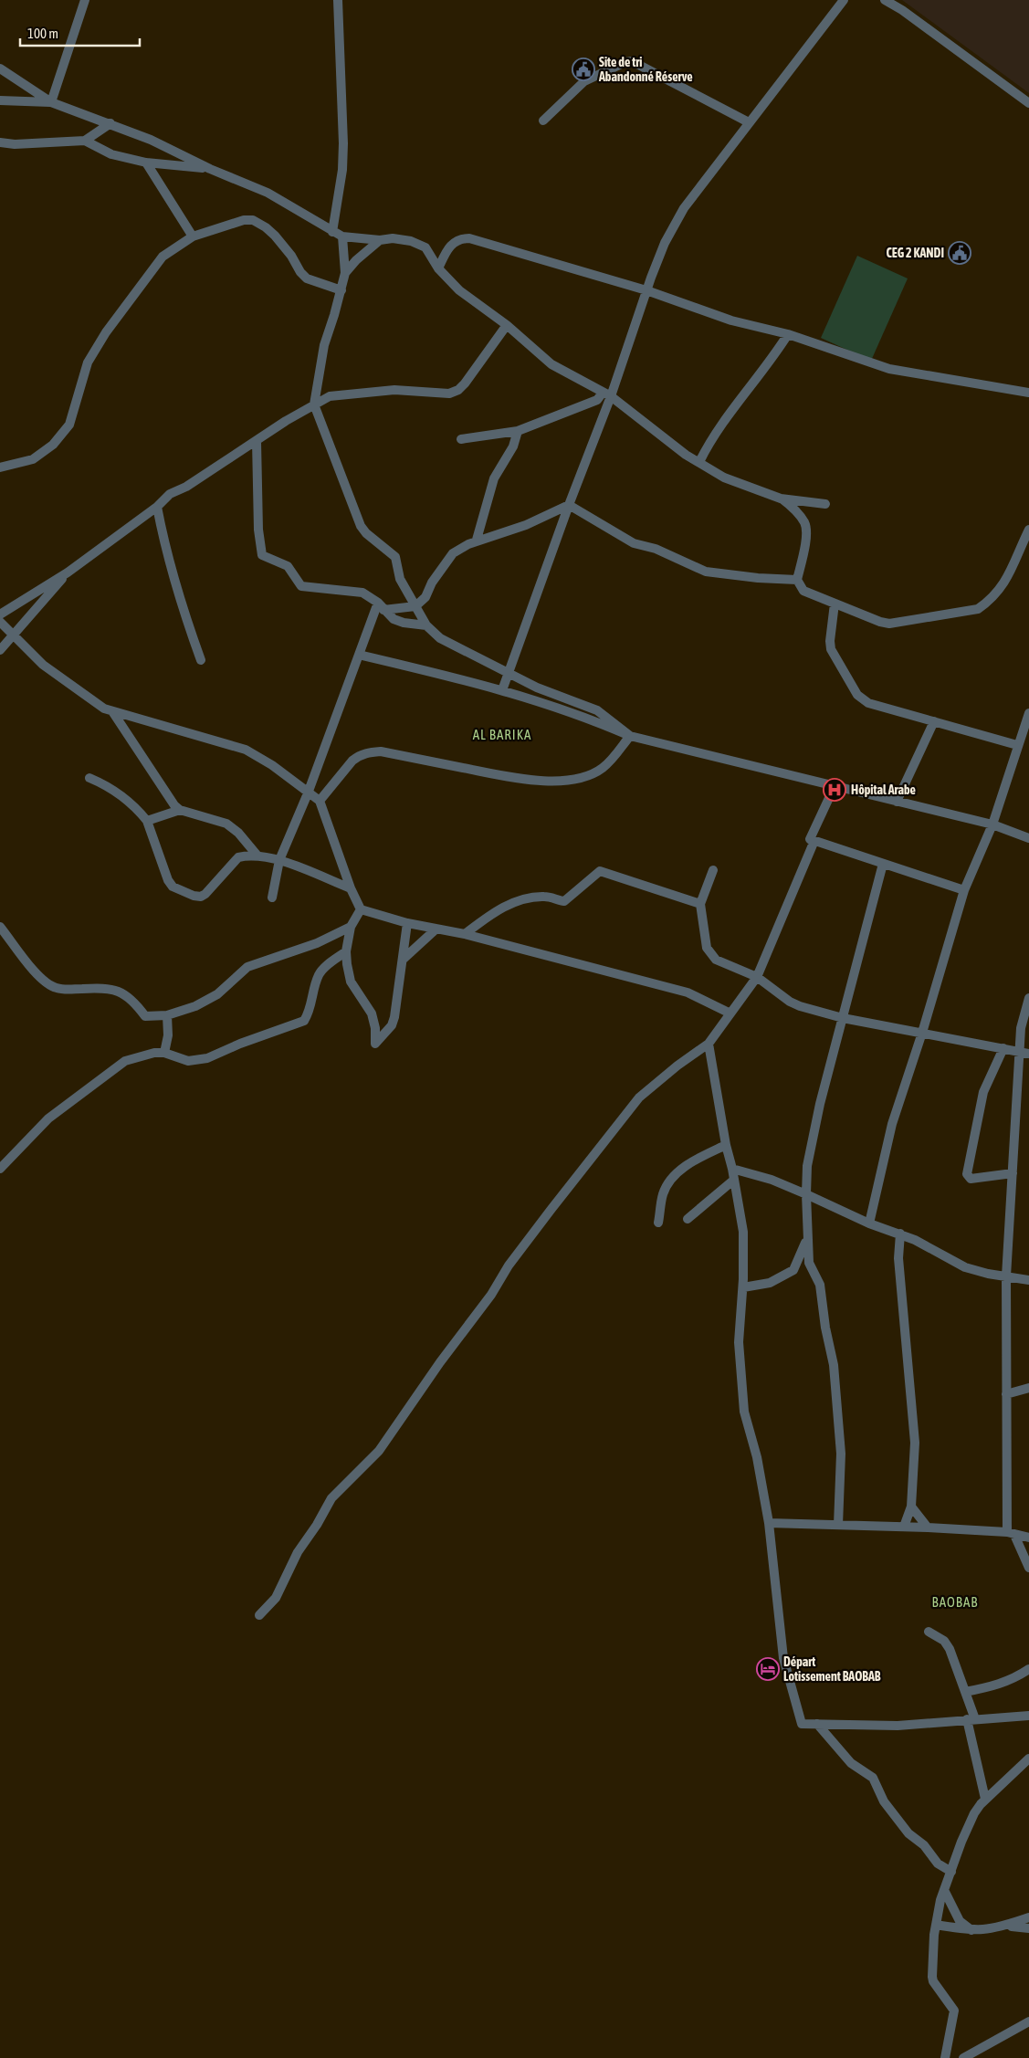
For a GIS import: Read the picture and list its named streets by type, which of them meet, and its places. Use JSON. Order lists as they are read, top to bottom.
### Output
{
  "districts": ["AL BARIKA", "BAOBAB"],
  "places": {
    "public building": ["Site de tri Abandonné Réserve", "CEG 2 KANDI"],
    "hospital": ["Hôpital Arabe"],
    "hotel": ["Départ Lotissement BAOBAB"]
  },
  "scale_bar": "100 m"
}
